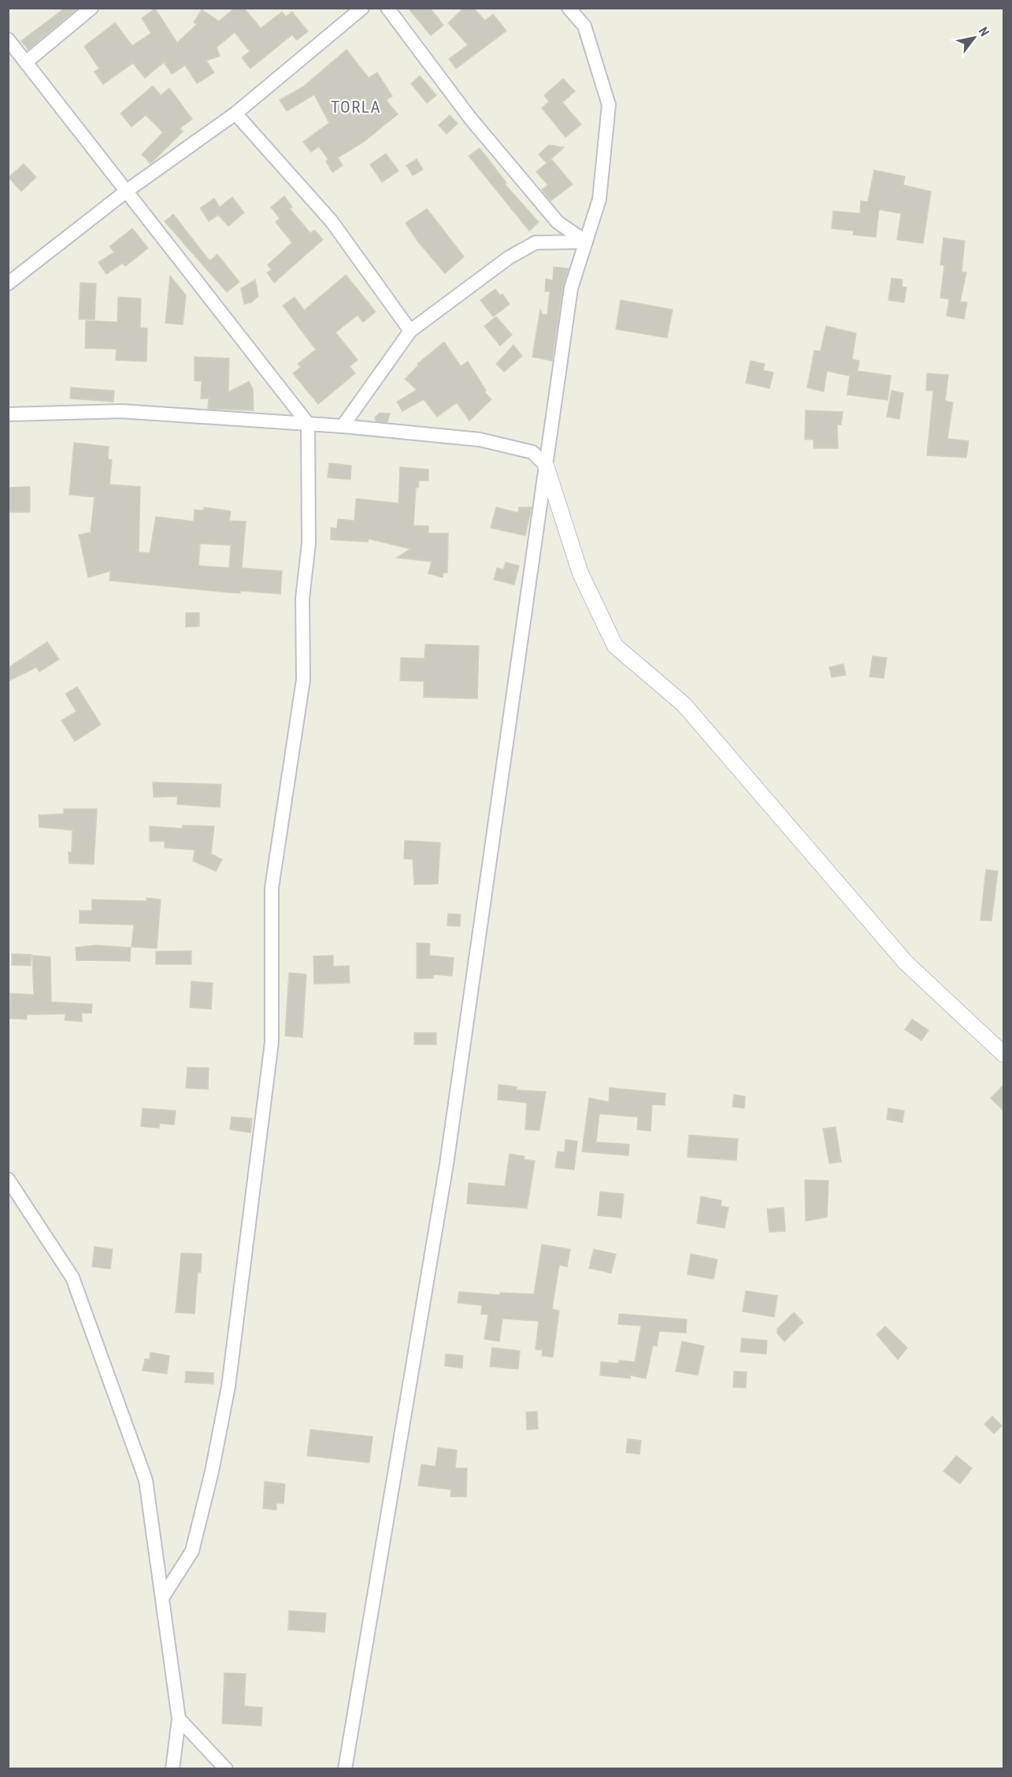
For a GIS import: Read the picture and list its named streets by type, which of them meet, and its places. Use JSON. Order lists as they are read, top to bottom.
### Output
{
  "districts": ["TORLA"],
  "north": "top right"
}
